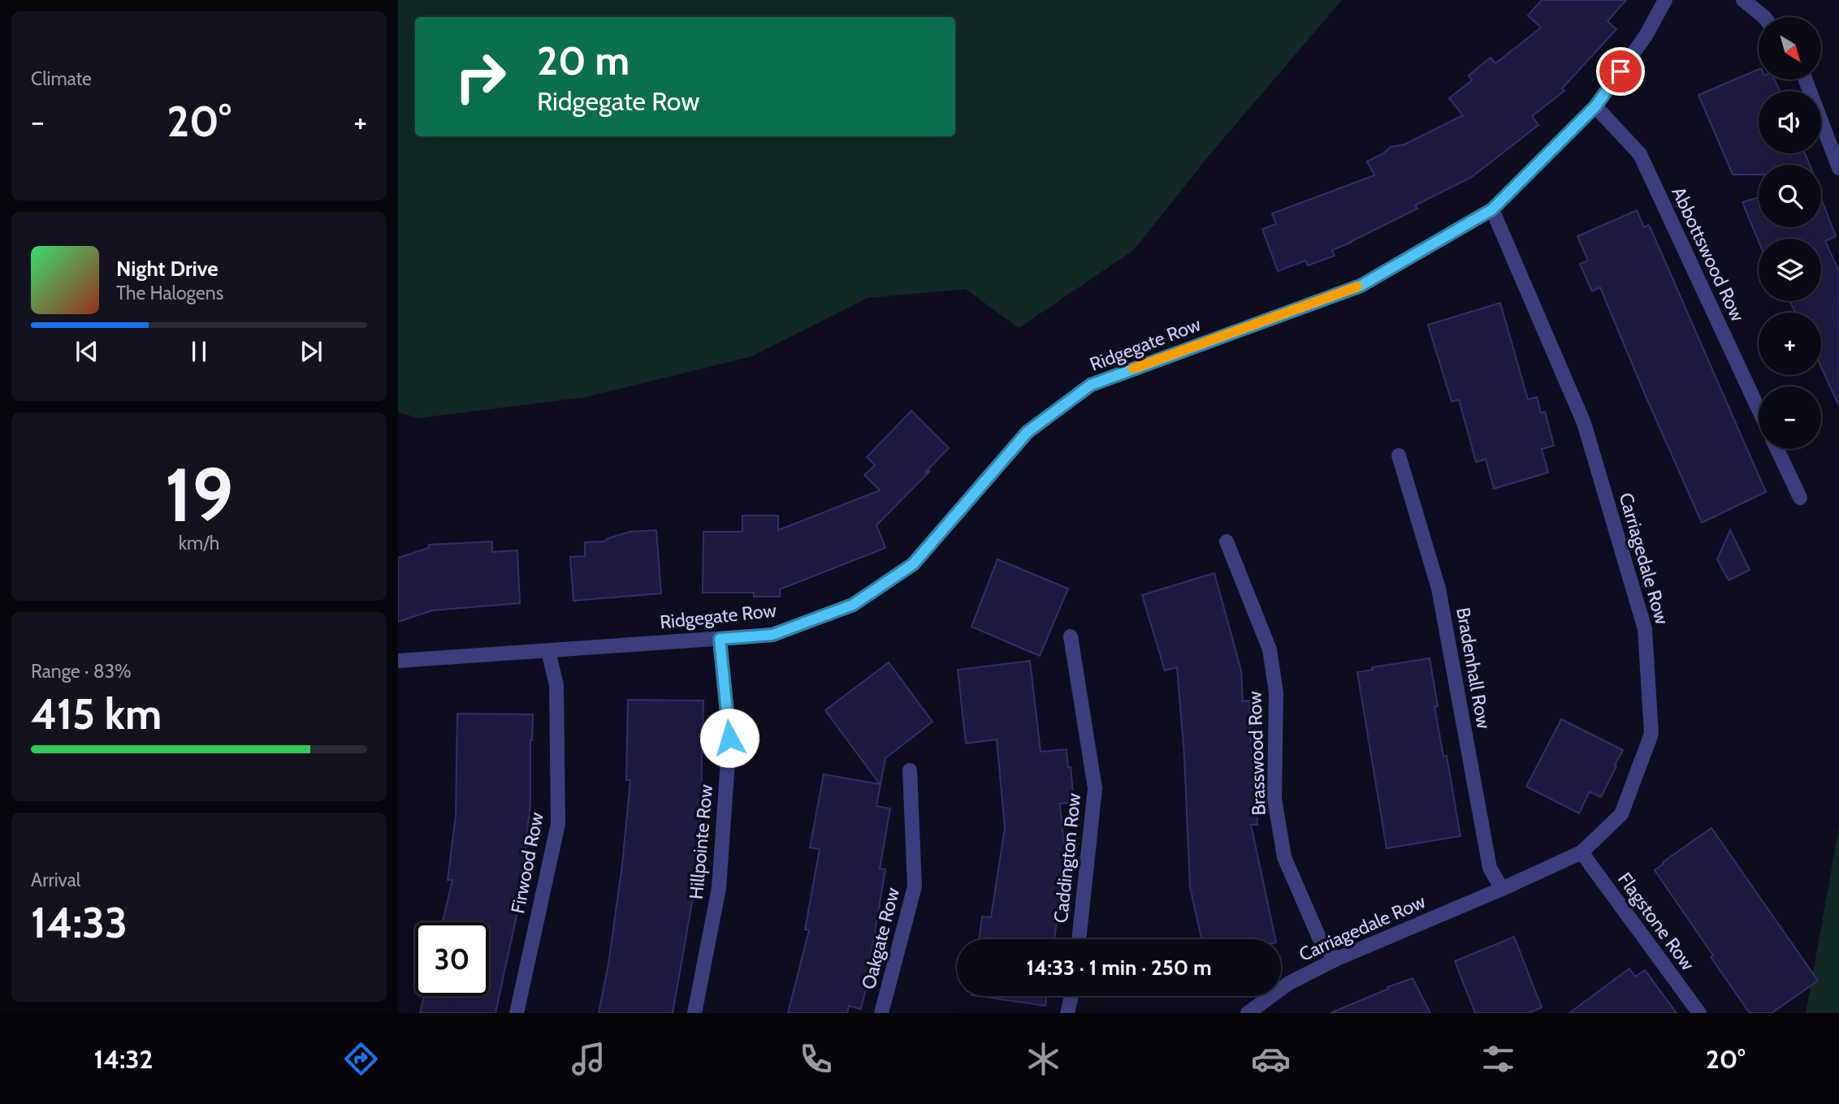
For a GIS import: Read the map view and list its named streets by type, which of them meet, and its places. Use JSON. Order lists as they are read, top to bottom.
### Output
{
  "streets": {
    "street": [
      "Abbottswood Row",
      "Ridgegate Row",
      "Carriagedale Row",
      "Bradenhall Row",
      "Brasswood Row",
      "Hillpointe Row",
      "Caddington Row",
      "Firwood Row",
      "Flagstone Row",
      "Oakgate Row"
    ]
  },
  "crossings": [
    ["Abbottswood Row", "Ridgegate Row"],
    ["Ridgegate Row", "Carriagedale Row"],
    ["Ridgegate Row", "Hillpointe Row"],
    ["Ridgegate Row", "Firwood Row"],
    ["Carriagedale Row", "Bradenhall Row"],
    ["Carriagedale Row", "Brasswood Row"],
    ["Carriagedale Row", "Flagstone Row"]
  ],
  "north": "bottom right",
  "page": {
    "tile": [
      "Climate",
      ["19", "km/h"],
      ["Range · 83%", "415 km"],
      ["Arrival", "14:33"]
    ],
    "map_buttons": ["+", "−"],
    "turn": ["20 m", "Ridgegate Row"],
    "heat": ["−", "20°", "+"],
    "song": ["Night Drive", "The Halogens"],
    "limit": "30",
    "trip": "14:33 · 1 min · 250 m",
    "tabs": ["14:32", "20°"]
  }
}
